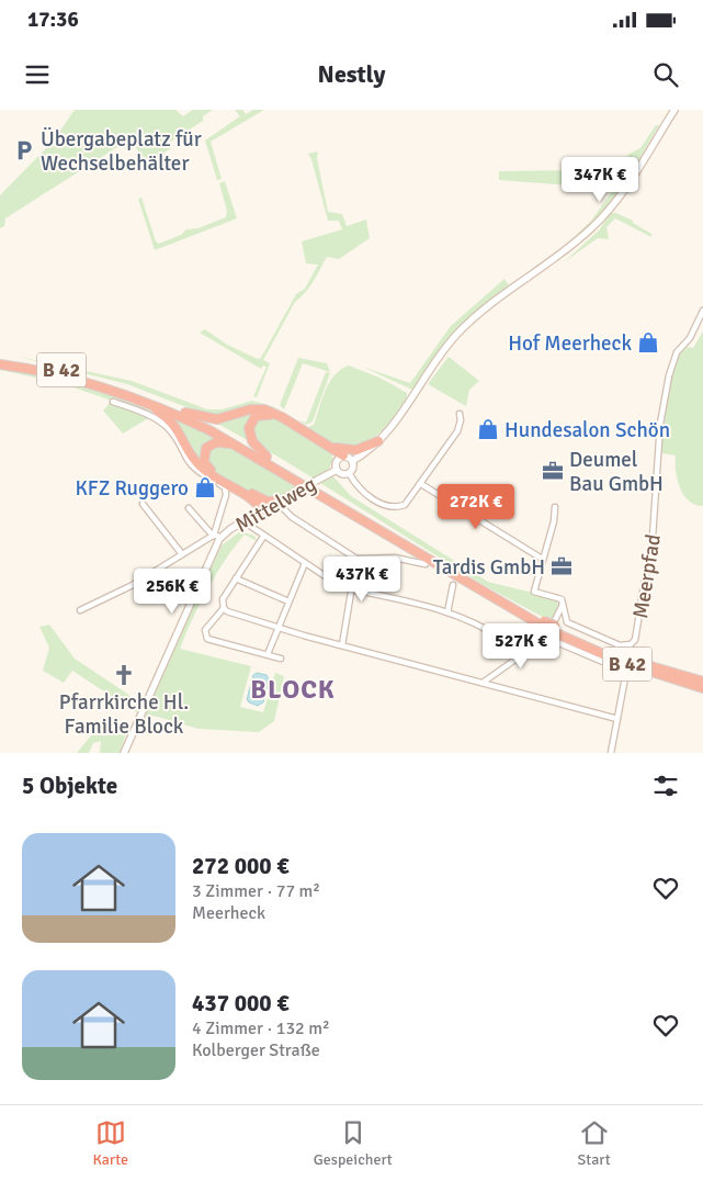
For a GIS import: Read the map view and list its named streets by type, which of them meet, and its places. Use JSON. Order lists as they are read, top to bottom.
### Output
{
  "streets": {
    "highway": ["B 42"],
    "main road": ["Mittelweg"],
    "street": ["Meerpfad"]
  },
  "districts": ["BLOCK"],
  "places": {
    "parking": ["Übergabeplatz für Wechselbehälter"],
    "shop": ["Hof Meerheck", "Hundesalon Schön", "KFZ Ruggero"],
    "office": ["Deumel Bau GmbH", "Tardis GmbH"],
    "church": ["Pfarrkirche Hl. Familie Block"]
  },
  "page": {
    "status": "17:36",
    "header": "Nestly",
    "price": [
      "347K €",
      "272K €",
      "437K €",
      "256K €",
      "527K €"
    ],
    "heading": "5 Objekte",
    "list": [
      {
        "name": "272 000 €",
        "note": "3 Zimmer · 77 m² · Meerheck"
      },
      {
        "name": "437 000 €",
        "note": "4 Zimmer · 132 m² · Kolberger Straße"
      }
    ],
    "tabs": ["Karte", "Gespeichert", "Start"]
  }
}
